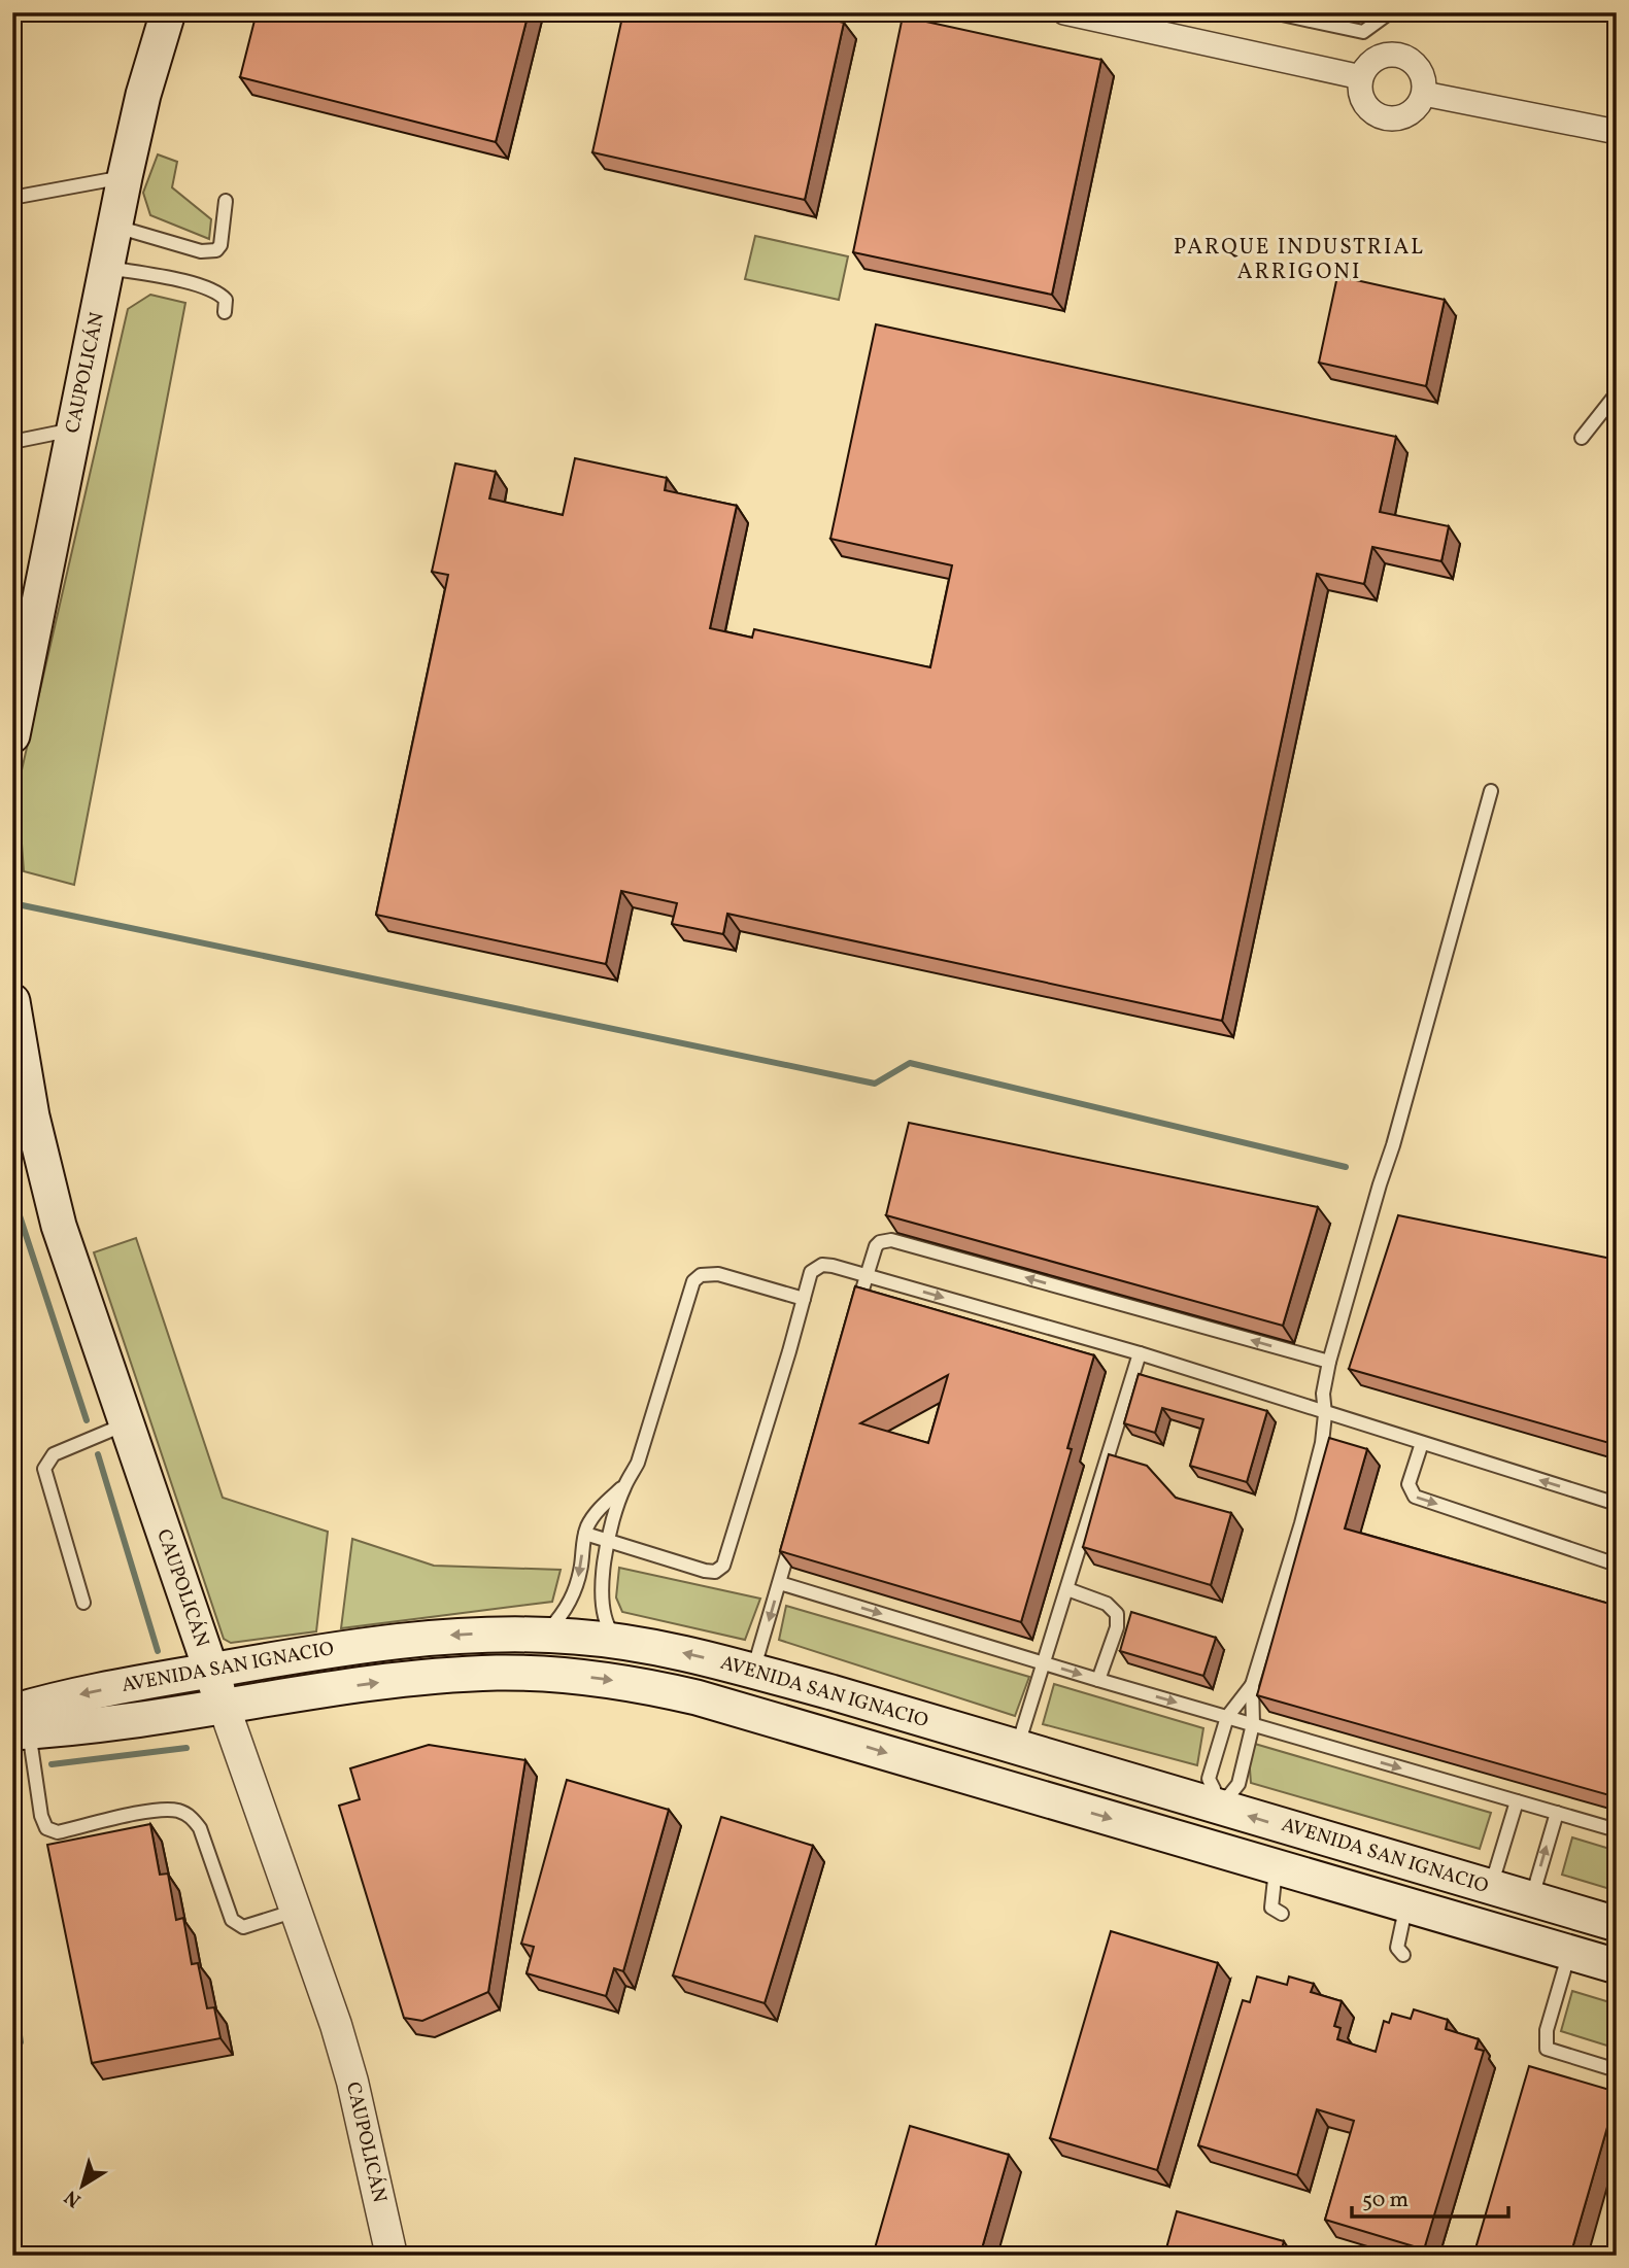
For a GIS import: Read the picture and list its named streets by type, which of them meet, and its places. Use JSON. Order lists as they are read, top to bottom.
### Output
{
  "streets": {
    "main road": ["CAUPOLICÁN", "AVENIDA SAN IGNACIO"]
  },
  "crossings": [
    ["CAUPOLICÁN", "AVENIDA SAN IGNACIO"]
  ],
  "districts": ["PARQUE INDUSTRIAL ARRIGONI"],
  "scale_bar": "50 m",
  "north": "bottom left"
}
